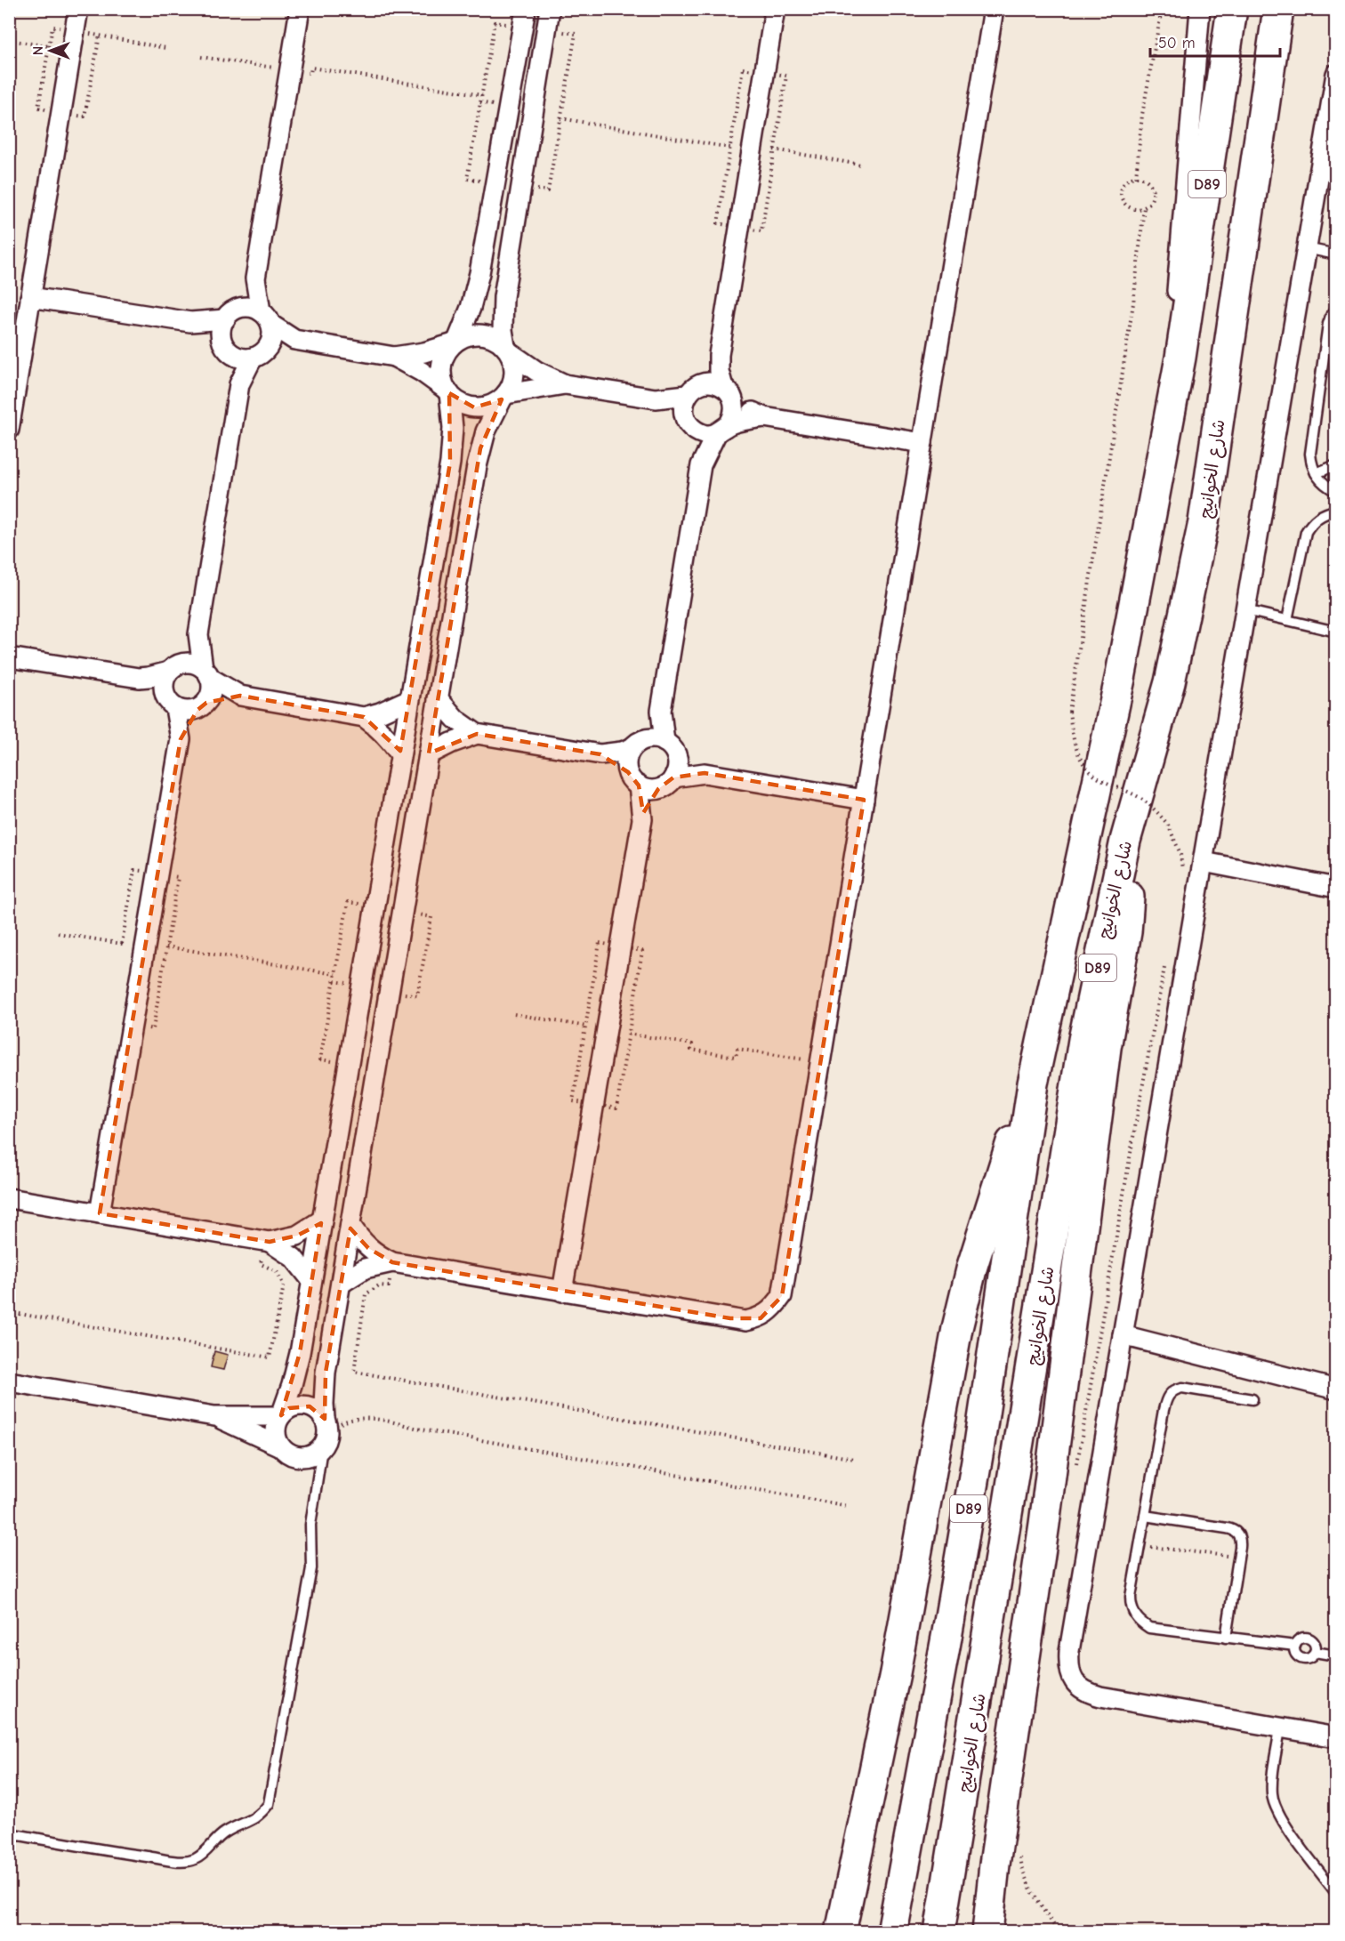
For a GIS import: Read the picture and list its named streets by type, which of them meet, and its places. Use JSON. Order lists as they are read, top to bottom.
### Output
{
  "streets": {
    "highway": ["D89", "شارع الخوانيج"]
  },
  "scale_bar": "50 m",
  "north": "left"
}
